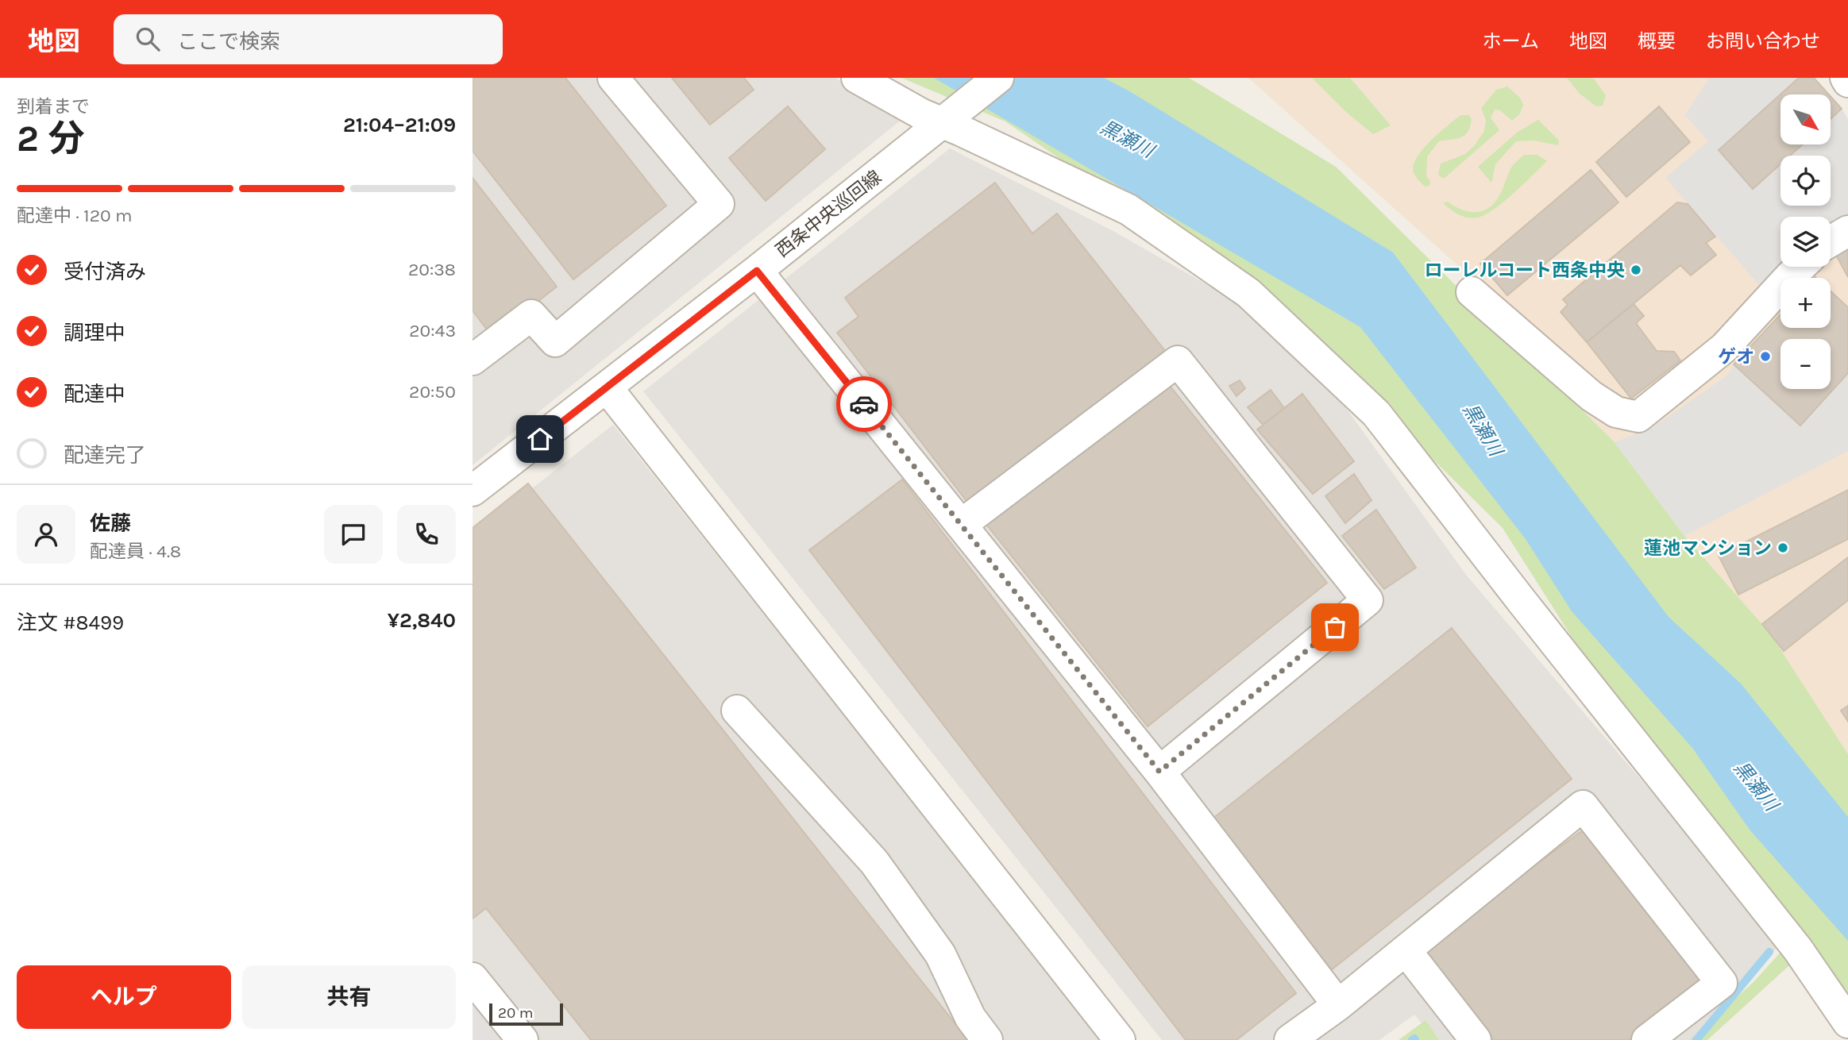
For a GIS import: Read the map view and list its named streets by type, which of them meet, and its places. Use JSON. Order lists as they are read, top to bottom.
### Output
{
  "streets": {
    "street": ["西条中央巡回線"]
  },
  "water": ["黒瀬川"],
  "places": ["ローレルコート西条中央", "ゲオ", "蓮池マンション"],
  "scale_bar": "20 m",
  "north": "bottom right",
  "page": {
    "header": "地図",
    "search": "ここで検索",
    "nav": [
      "ホーム",
      "地図",
      "概要",
      "お問い合わせ"
    ],
    "heading": ["2 分", "到着まで", "21:04–21:09"],
    "panel": [
      "佐藤",
      "配達員 · 4.8",
      "注文 #8499",
      "¥2,840"
    ],
    "map_buttons": ["+", "−"],
    "bar": "配達中 · 120 m",
    "list": [
      ["受付済み", "20:38"],
      ["調理中", "20:43"],
      ["配達中", "20:50"],
      "配達完了"
    ],
    "buttons": ["ヘルプ", "共有"],
    "scale": "20 m"
  }
}
